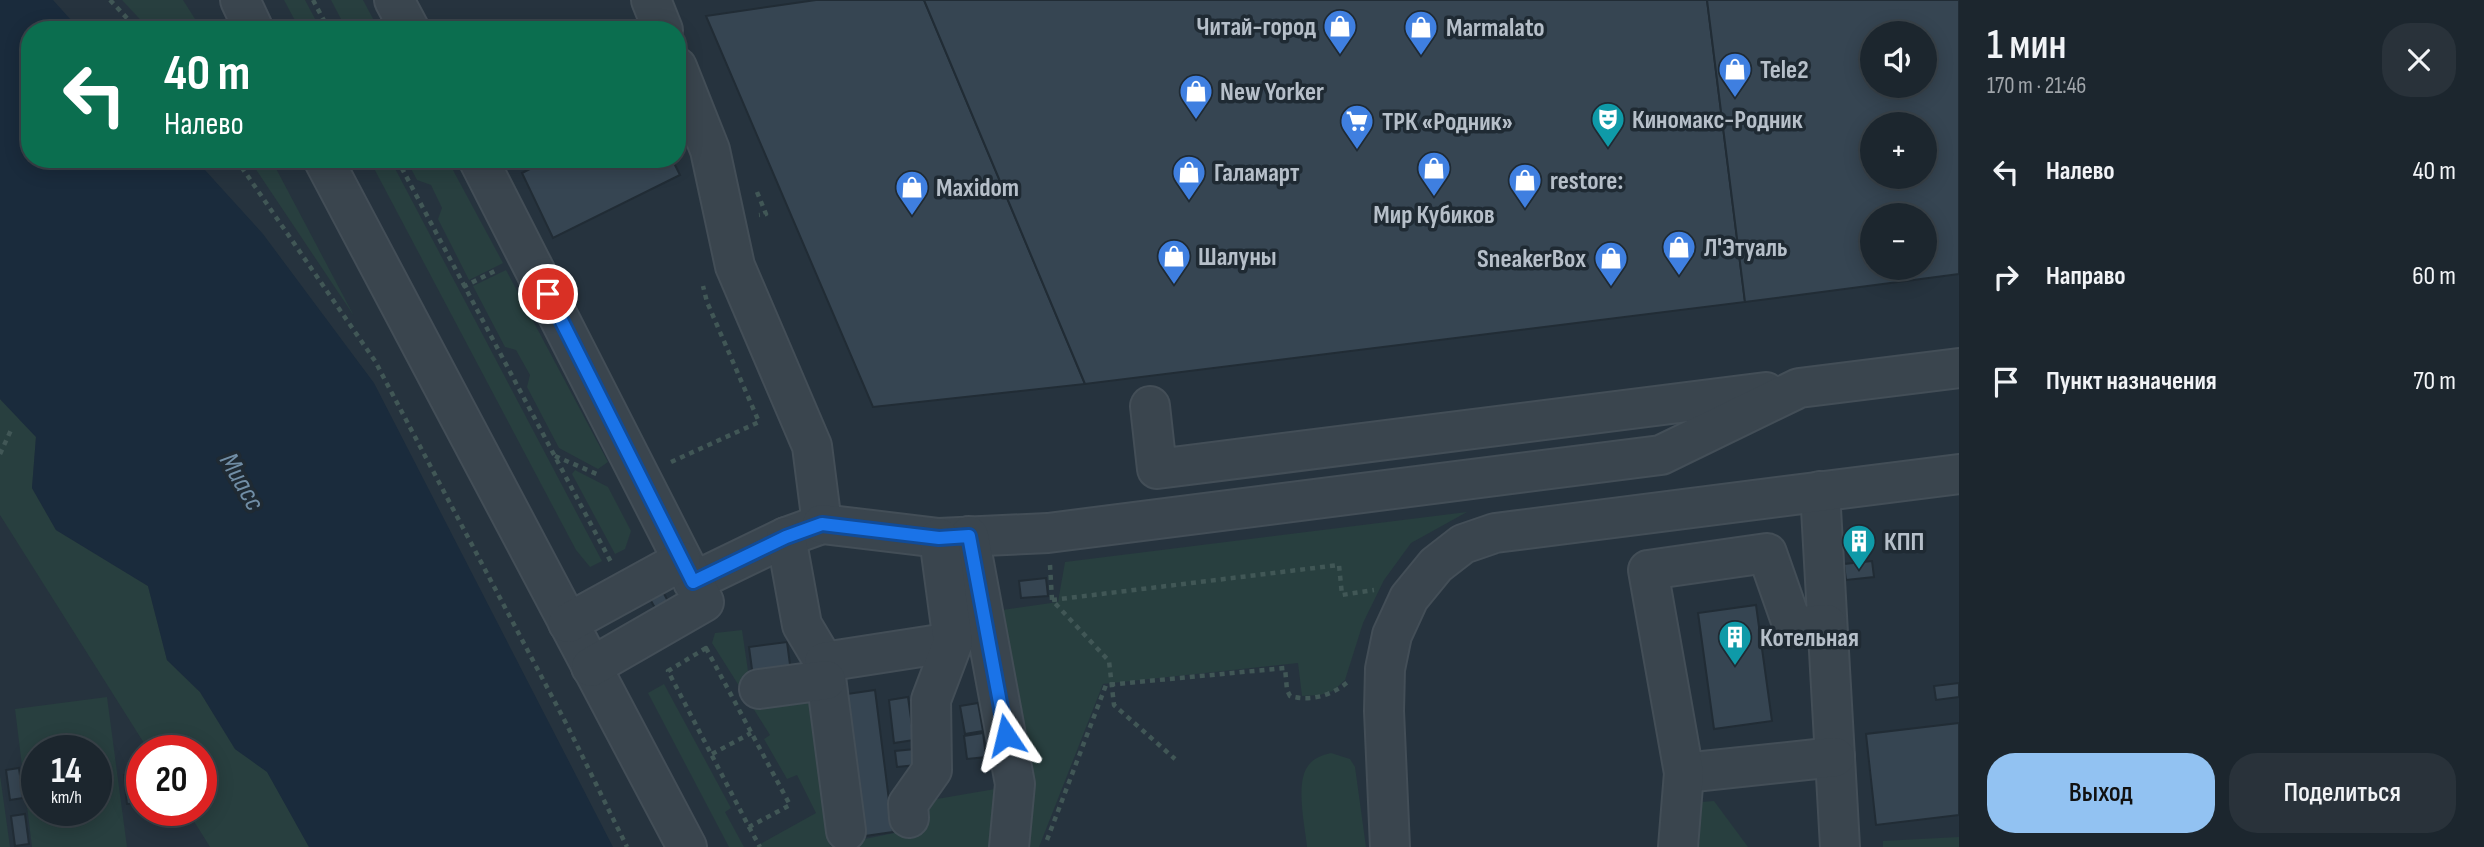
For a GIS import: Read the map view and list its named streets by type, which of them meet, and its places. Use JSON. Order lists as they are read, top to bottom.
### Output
{
  "water": ["Миасс"],
  "places": {
    "shop": [
      "Читай-город",
      "Marmalato",
      "Tele2",
      "New Yorker",
      "Мир Кубиков",
      "Галамарт",
      "restore:",
      "Maxidom",
      "Л'Этуаль",
      "Шалуны",
      "SneakerBox"
    ],
    "theatre": ["Киномакс-Родник"],
    "supermarket": ["ТРК «Родник»"],
    "building": ["КПП", "Котельная"]
  },
  "page": {
    "heading": ["1 мин", "170 m · 21:46"],
    "map_buttons": ["+", "−"],
    "turn": ["40 m", "Налево"],
    "list": [
      {
        "name": "Налево",
        "value": "40 m"
      },
      {
        "name": "Направо",
        "value": "60 m"
      },
      {
        "name": "Пункт назначения",
        "value": "70 m"
      }
    ],
    "speed": "14 km/h",
    "limit": "20",
    "buttons": ["Выход", "Поделиться"]
  }
}
